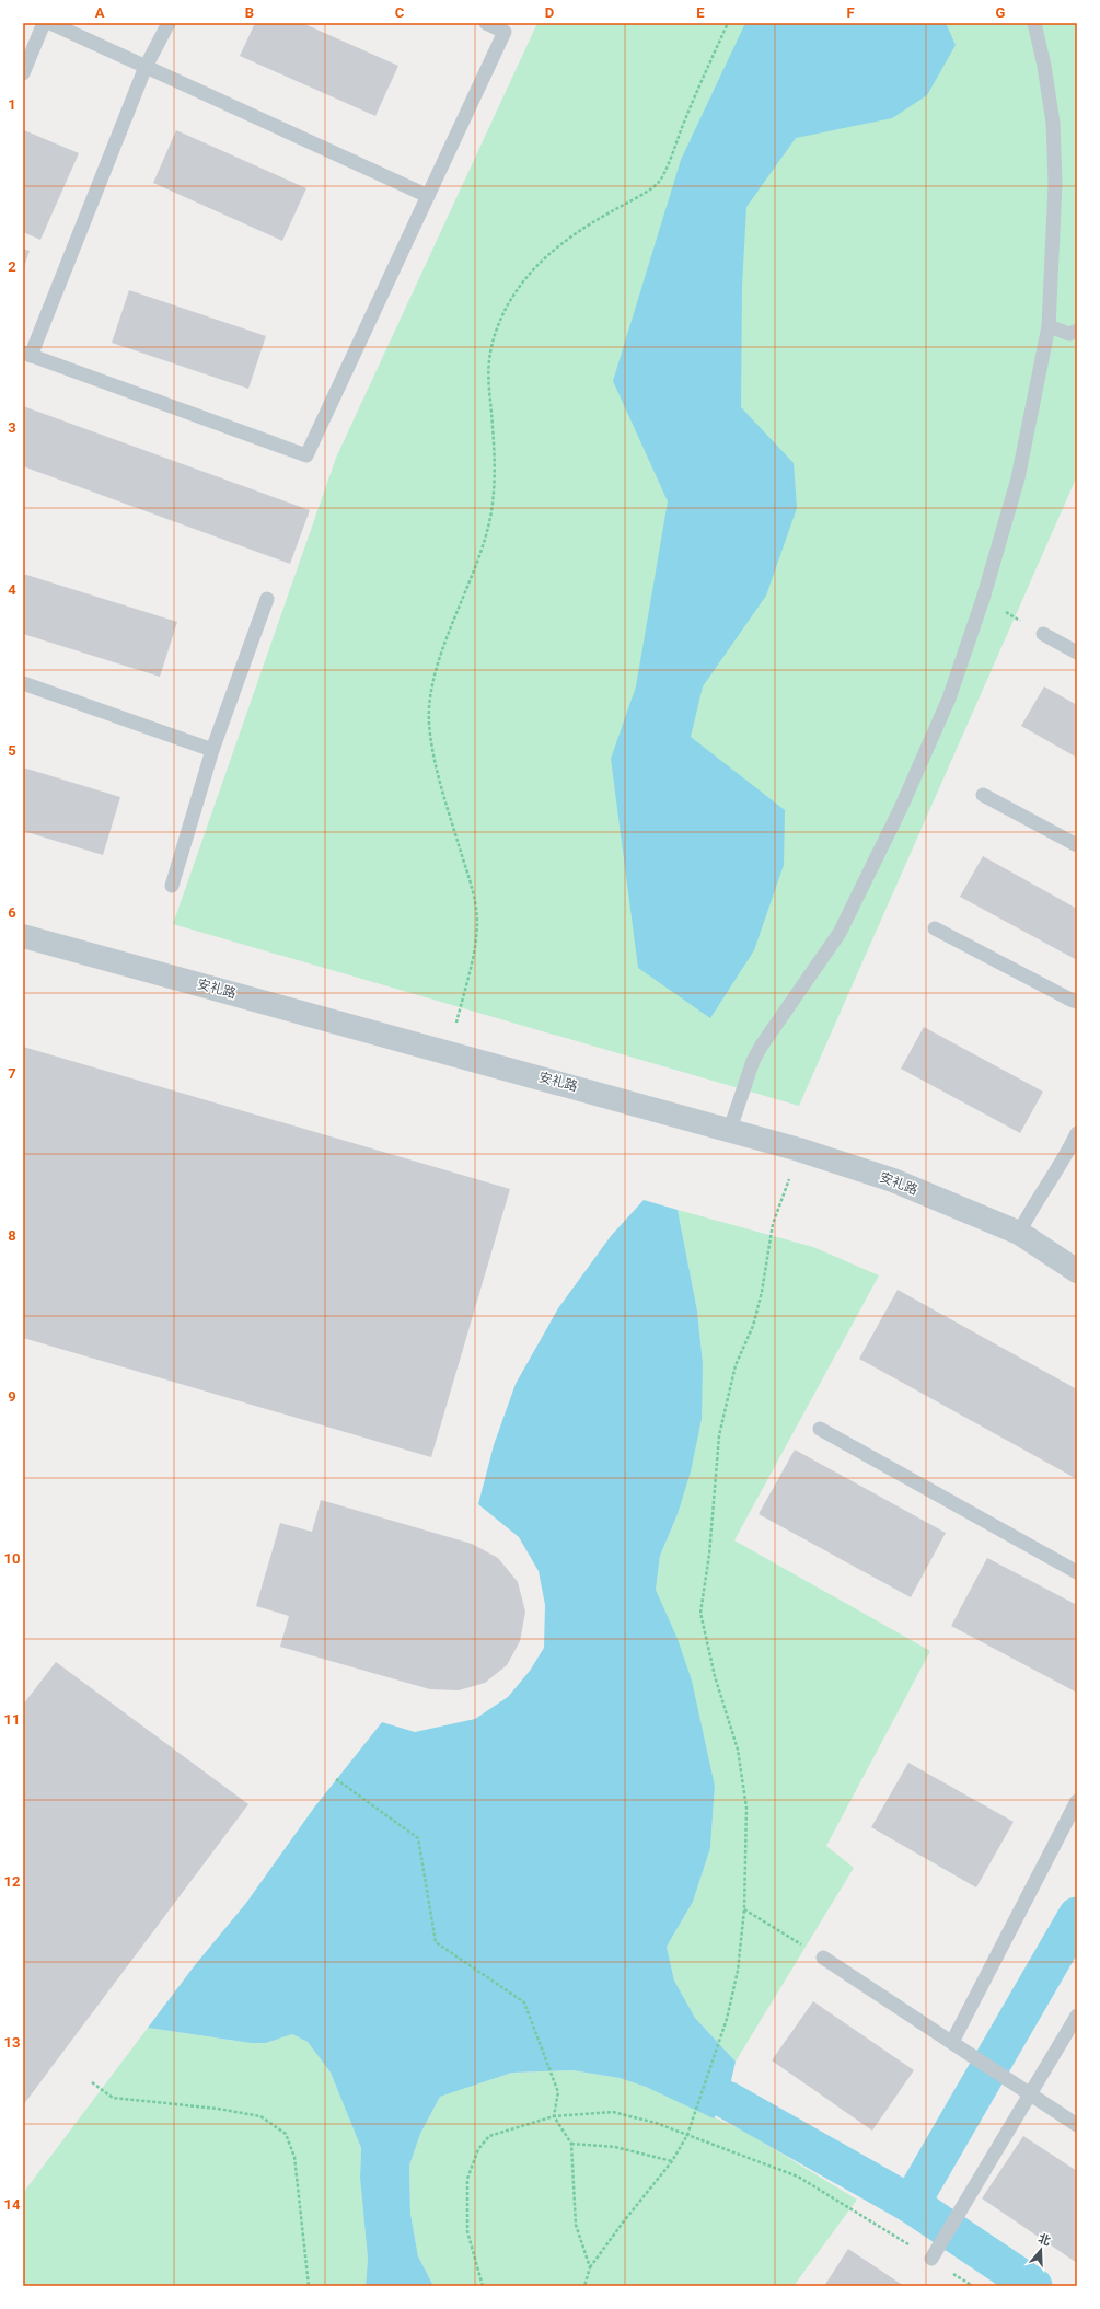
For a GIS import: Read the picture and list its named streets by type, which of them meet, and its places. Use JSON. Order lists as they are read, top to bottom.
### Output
{
  "streets": {
    "street": ["安礼路"]
  },
  "north": "top",
  "grid": {
    "columns": [
      "A",
      "B",
      "C",
      "D",
      "E",
      "F",
      "G"
    ],
    "rows": [
      "1",
      "2",
      "3",
      "4",
      "5",
      "6",
      "7",
      "8",
      "9",
      "10",
      "11",
      "12",
      "13",
      "14"
    ]
  }
}
